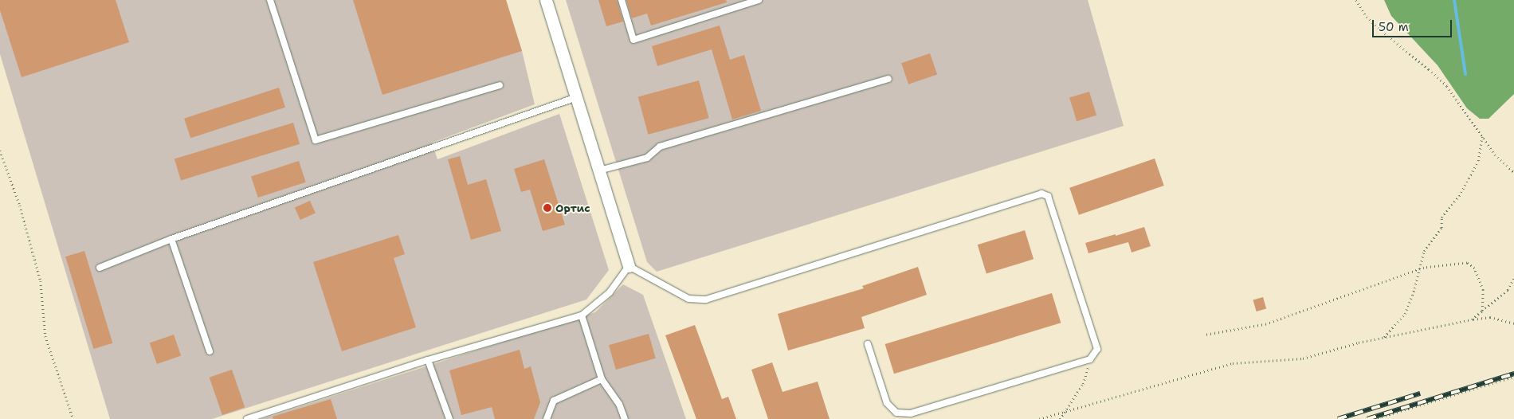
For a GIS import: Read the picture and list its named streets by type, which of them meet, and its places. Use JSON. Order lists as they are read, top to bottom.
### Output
{
  "places": ["Ортис"],
  "scale_bar": "50 m"
}
